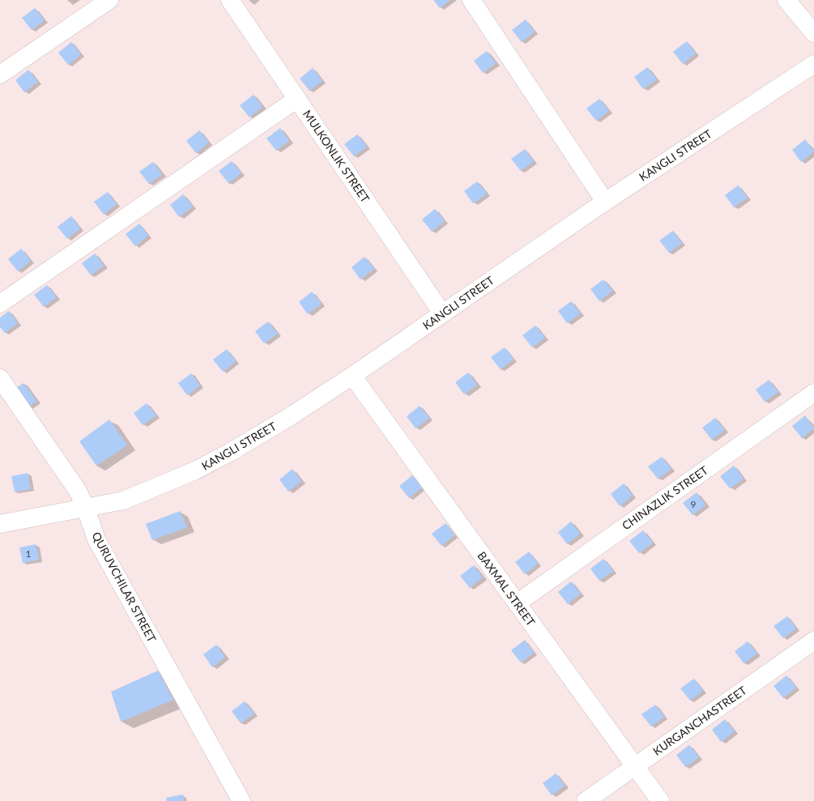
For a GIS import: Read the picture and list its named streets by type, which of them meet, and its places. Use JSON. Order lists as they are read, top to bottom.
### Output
{
  "streets": {
    "street": [
      "KANGLI STREET",
      "MULKONLIK STREET",
      "CHINАZLIK STREET",
      "QURUVCHILAR STREET",
      "BAXMAL STREET",
      "KURGANCHASTREET"
    ]
  },
  "crossings": [
    ["KANGLI STREET", "MULKONLIK STREET"],
    ["KANGLI STREET", "QURUVCHILAR STREET"],
    ["KANGLI STREET", "BAXMAL STREET"],
    ["CHINАZLIK STREET", "BAXMAL STREET"],
    ["BAXMAL STREET", "KURGANCHASTREET"]
  ],
  "house_numbers": ["9", "1"]
}
